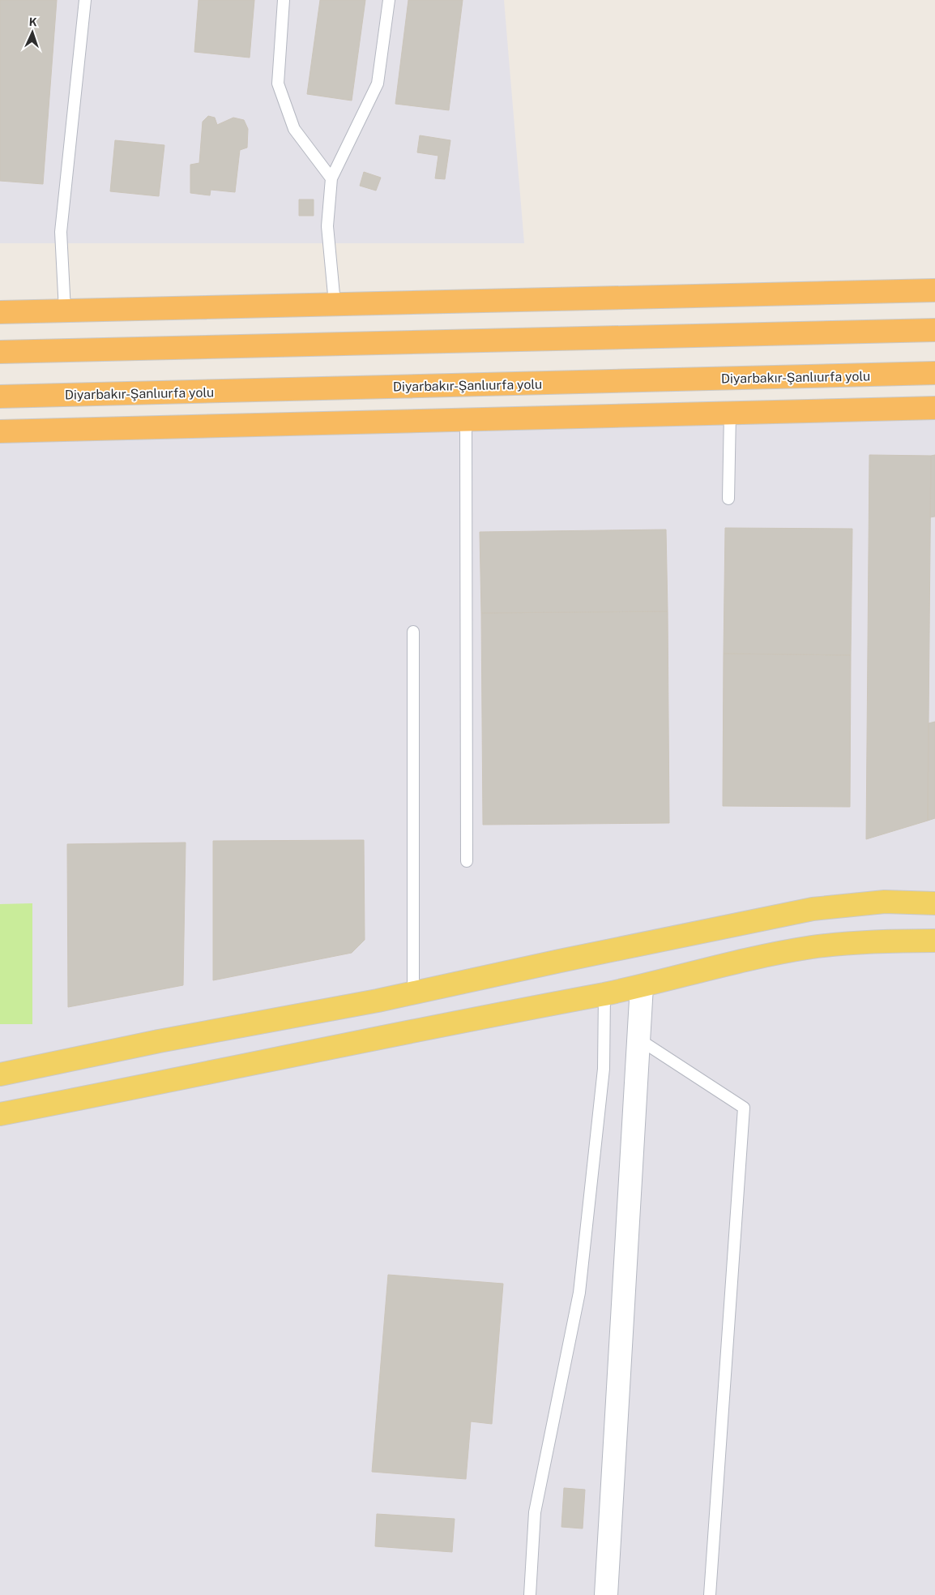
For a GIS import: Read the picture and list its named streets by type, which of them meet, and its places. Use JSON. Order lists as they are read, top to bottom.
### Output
{
  "streets": {
    "highway": ["Diyarbakır-Şanlıurfa yolu"]
  },
  "north": "top"
}
